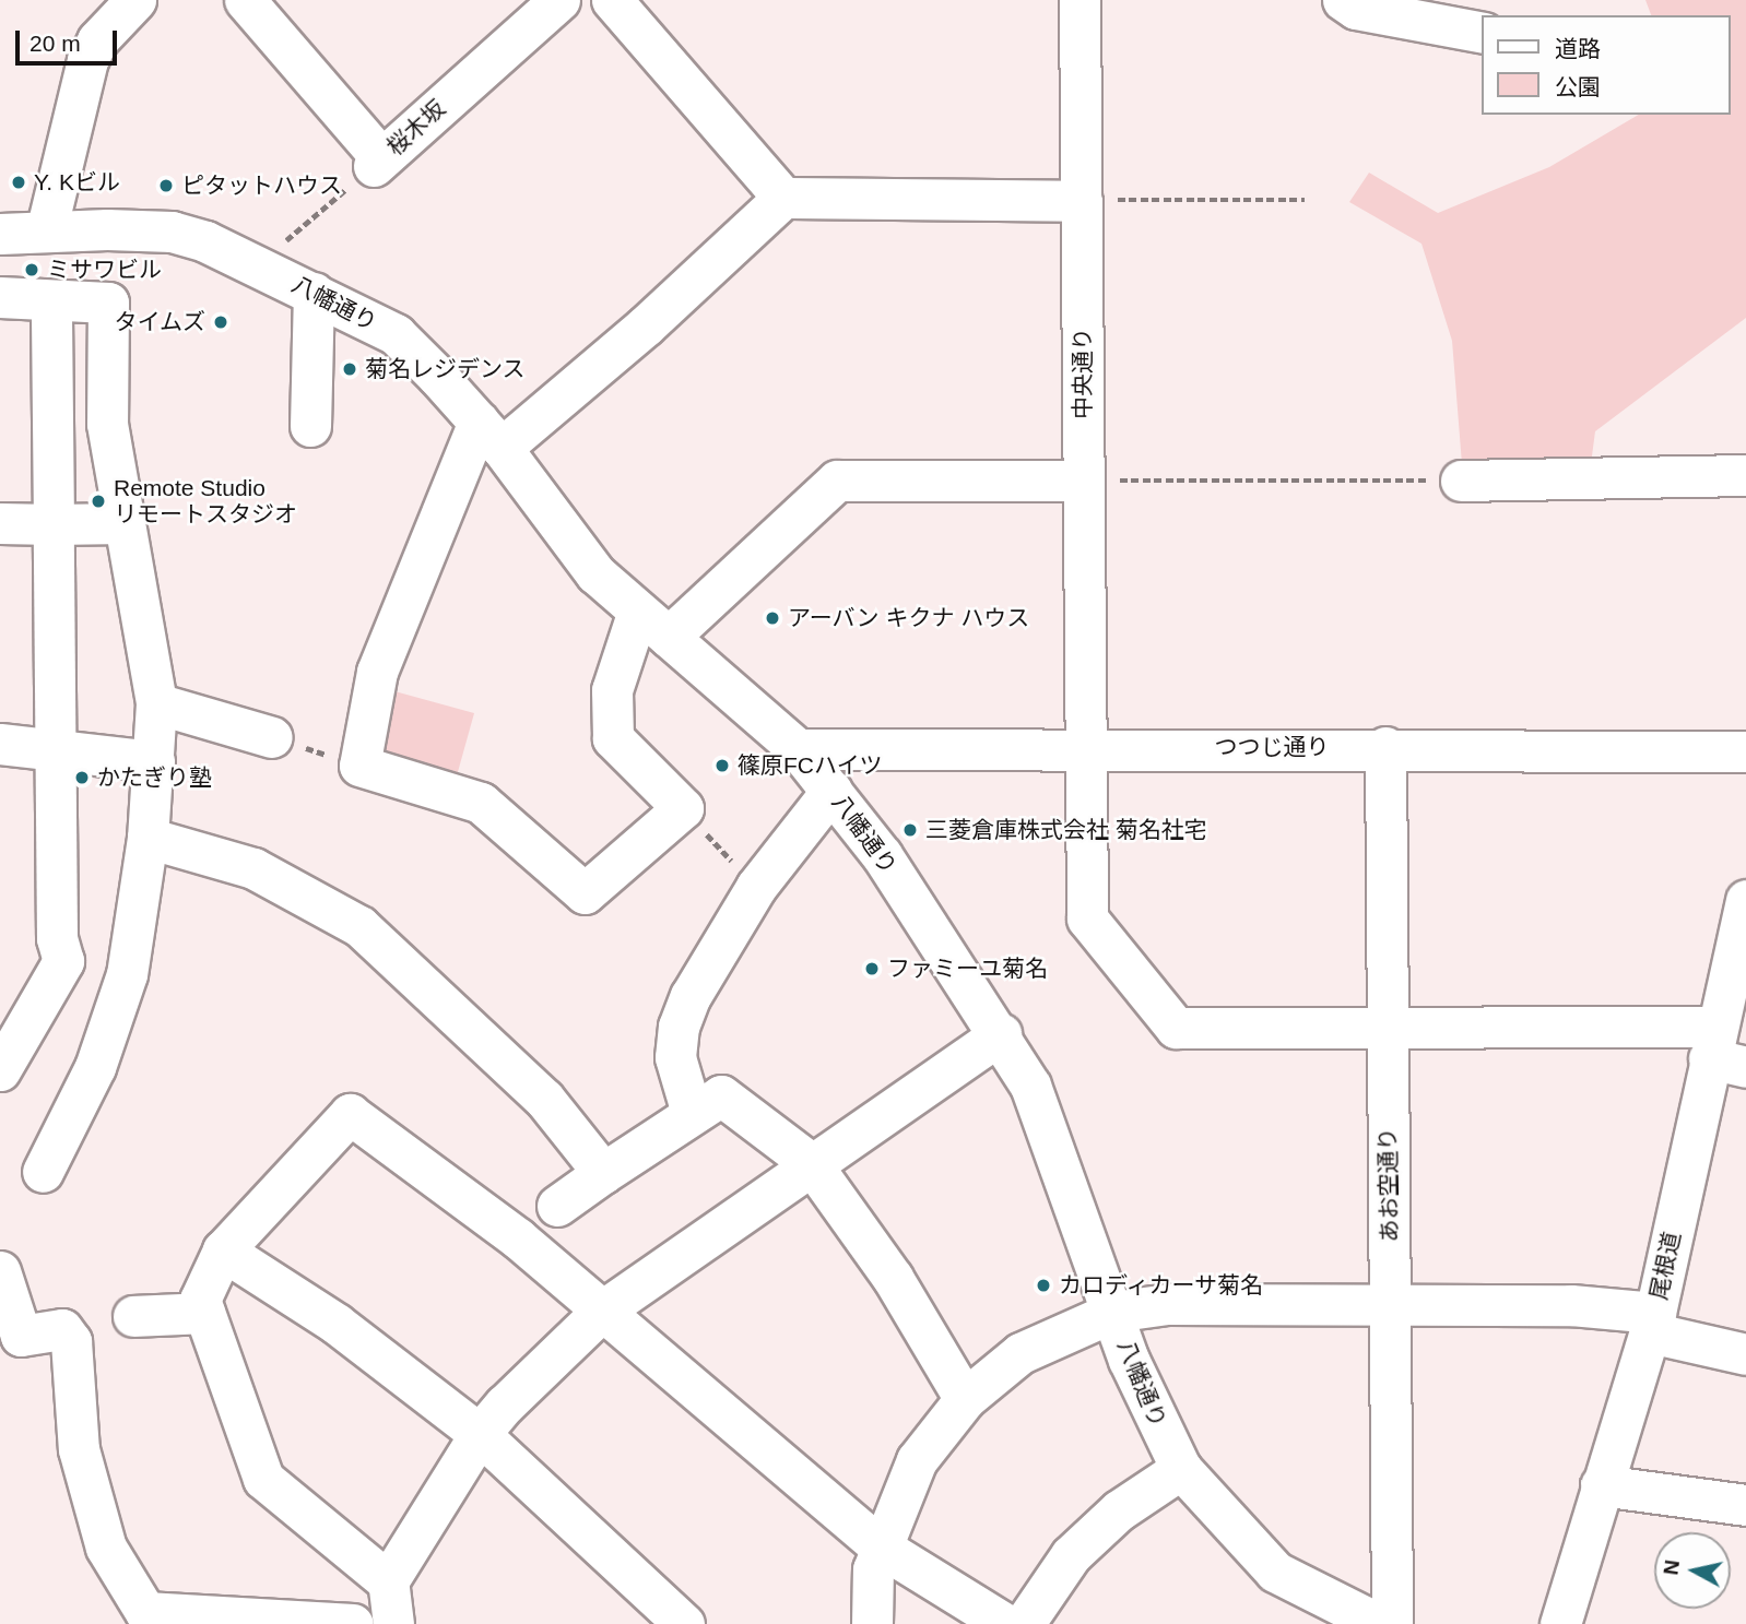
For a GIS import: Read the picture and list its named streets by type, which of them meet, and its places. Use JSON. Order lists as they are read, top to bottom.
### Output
{
  "streets": {
    "street": [
      "桜木坂",
      "八幡通り",
      "中央通り",
      "つつじ通り",
      "あお空通り",
      "尾根道"
    ]
  },
  "crossings": [
    ["桜木坂", "八幡通り"],
    ["八幡通り", "つつじ通り"],
    ["中央通り", "つつじ通り"],
    ["中央通り", "あお空通り"],
    ["つつじ通り", "あお空通り"]
  ],
  "places": [
    "Y. Kビル",
    "ピタットハウス",
    "ミサワビル",
    "タイムズ",
    "菊名レジデンス",
    "Remote Studio リモートスタジオ",
    "アーバン キクナ ハウス",
    "篠原FCハイツ",
    "かたぎり塾",
    "三菱倉庫株式会社 菊名社宅",
    "ファミーユ菊名",
    "カロディカーサ菊名"
  ],
  "legend": ["道路", "公園"],
  "scale_bar": "20 m",
  "north": "left"
}
